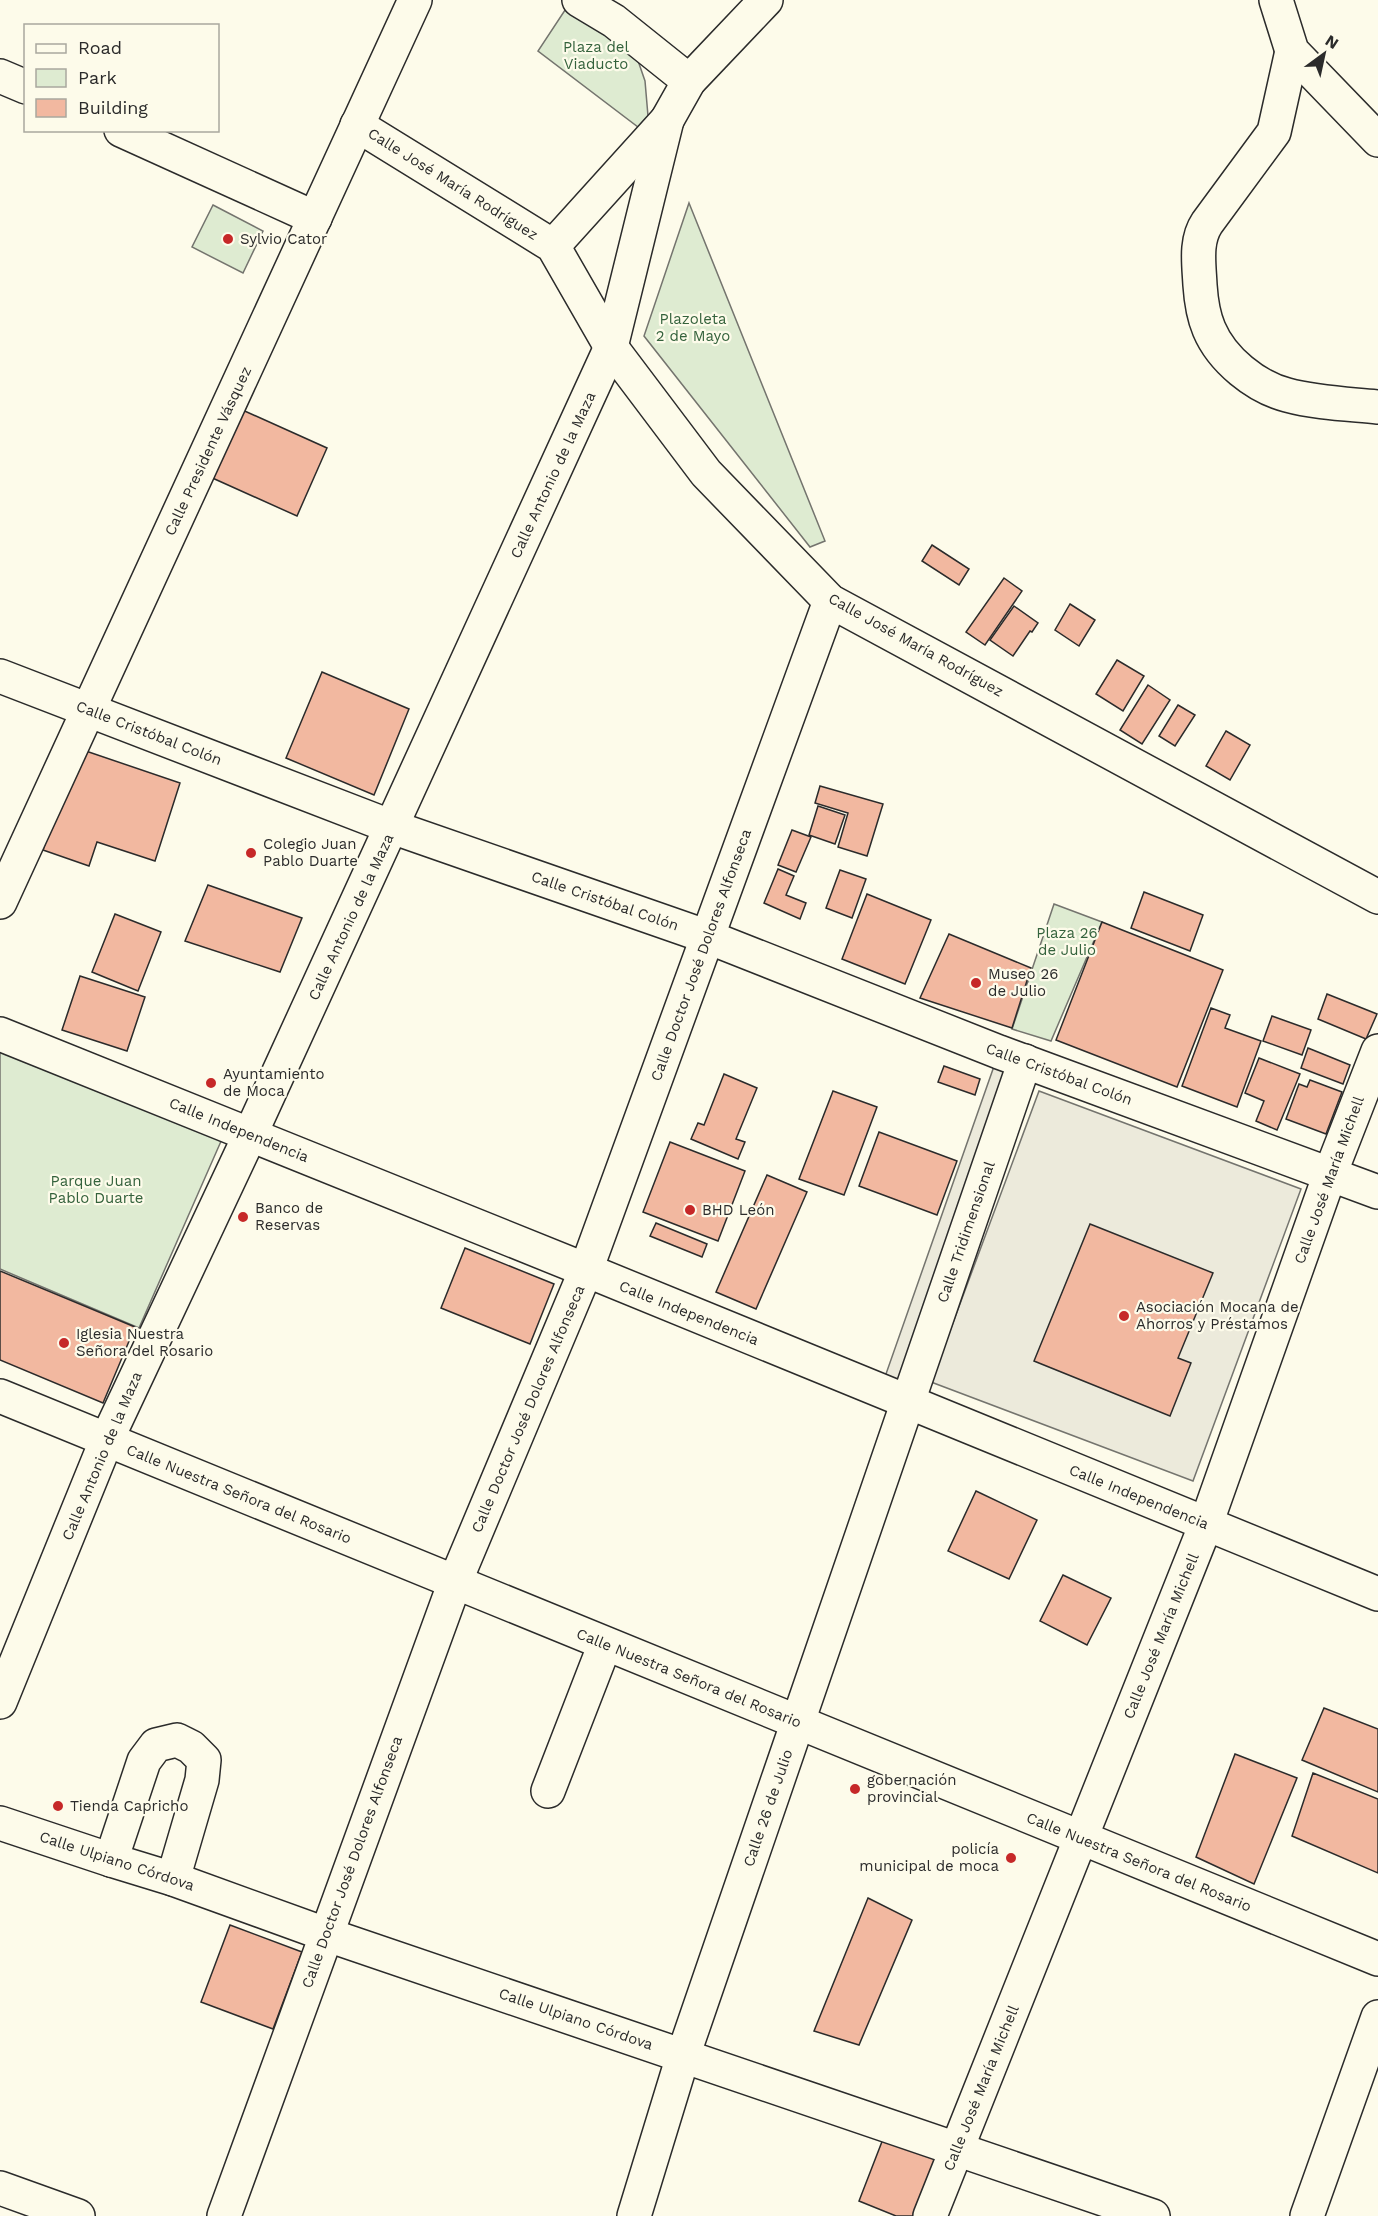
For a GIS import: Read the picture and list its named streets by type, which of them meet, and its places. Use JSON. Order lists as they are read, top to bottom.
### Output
{
  "streets": {
    "street": [
      "Calle José María Rodríguez",
      "Calle Presidente Vásquez",
      "Calle Antonio de la Maza",
      "Calle Cristóbal Colón",
      "Calle Doctor José Dolores Alfonseca",
      "Calle Independencia",
      "Calle José María Michell",
      "Calle Tridimensional",
      "Calle Nuestra Señora del Rosario",
      "Calle 26 de Julio",
      "Calle Ulpiano Córdova"
    ]
  },
  "crossings": [
    ["Calle José María Rodríguez", "Calle Presidente Vásquez"],
    ["Calle José María Rodríguez", "Calle Antonio de la Maza"],
    ["Calle José María Rodríguez", "Calle Doctor José Dolores Alfonseca"],
    ["Calle Presidente Vásquez", "Calle Cristóbal Colón"],
    ["Calle Antonio de la Maza", "Calle Cristóbal Colón"],
    ["Calle Antonio de la Maza", "Calle Independencia"],
    ["Calle Antonio de la Maza", "Calle Nuestra Señora del Rosario"],
    ["Calle Cristóbal Colón", "Calle Doctor José Dolores Alfonseca"],
    ["Calle Cristóbal Colón", "Calle José María Michell"],
    ["Calle Cristóbal Colón", "Calle Tridimensional"],
    ["Calle Doctor José Dolores Alfonseca", "Calle Independencia"],
    ["Calle Doctor José Dolores Alfonseca", "Calle Nuestra Señora del Rosario"],
    ["Calle Doctor José Dolores Alfonseca", "Calle Ulpiano Córdova"],
    ["Calle Independencia", "Calle José María Michell"],
    ["Calle Independencia", "Calle Tridimensional"],
    ["Calle Independencia", "Calle 26 de Julio"],
    ["Calle José María Michell", "Calle Nuestra Señora del Rosario"],
    ["Calle José María Michell", "Calle Ulpiano Córdova"],
    ["Calle Tridimensional", "Calle 26 de Julio"],
    ["Calle Nuestra Señora del Rosario", "Calle 26 de Julio"],
    ["Calle 26 de Julio", "Calle Ulpiano Córdova"]
  ],
  "parks": [
    "Plaza del Viaducto",
    "Plazoleta 2 de Mayo",
    "Plaza 26 de Julio",
    "Parque Juan Pablo Duarte"
  ],
  "places": [
    "Sylvio Cator",
    "Colegio Juan Pablo Duarte",
    "Museo 26 de Julio",
    "Ayuntamiento de Moca",
    "BHD León",
    "Banco de Reservas",
    "Asociación Mocana de Ahorros y Préstamos",
    "Iglesia Nuestra Señora del Rosario",
    "gobernación provincial",
    "Tienda Capricho",
    "policía municipal de moca"
  ],
  "legend": ["Road", "Park", "Building"],
  "north": "top right"
}
